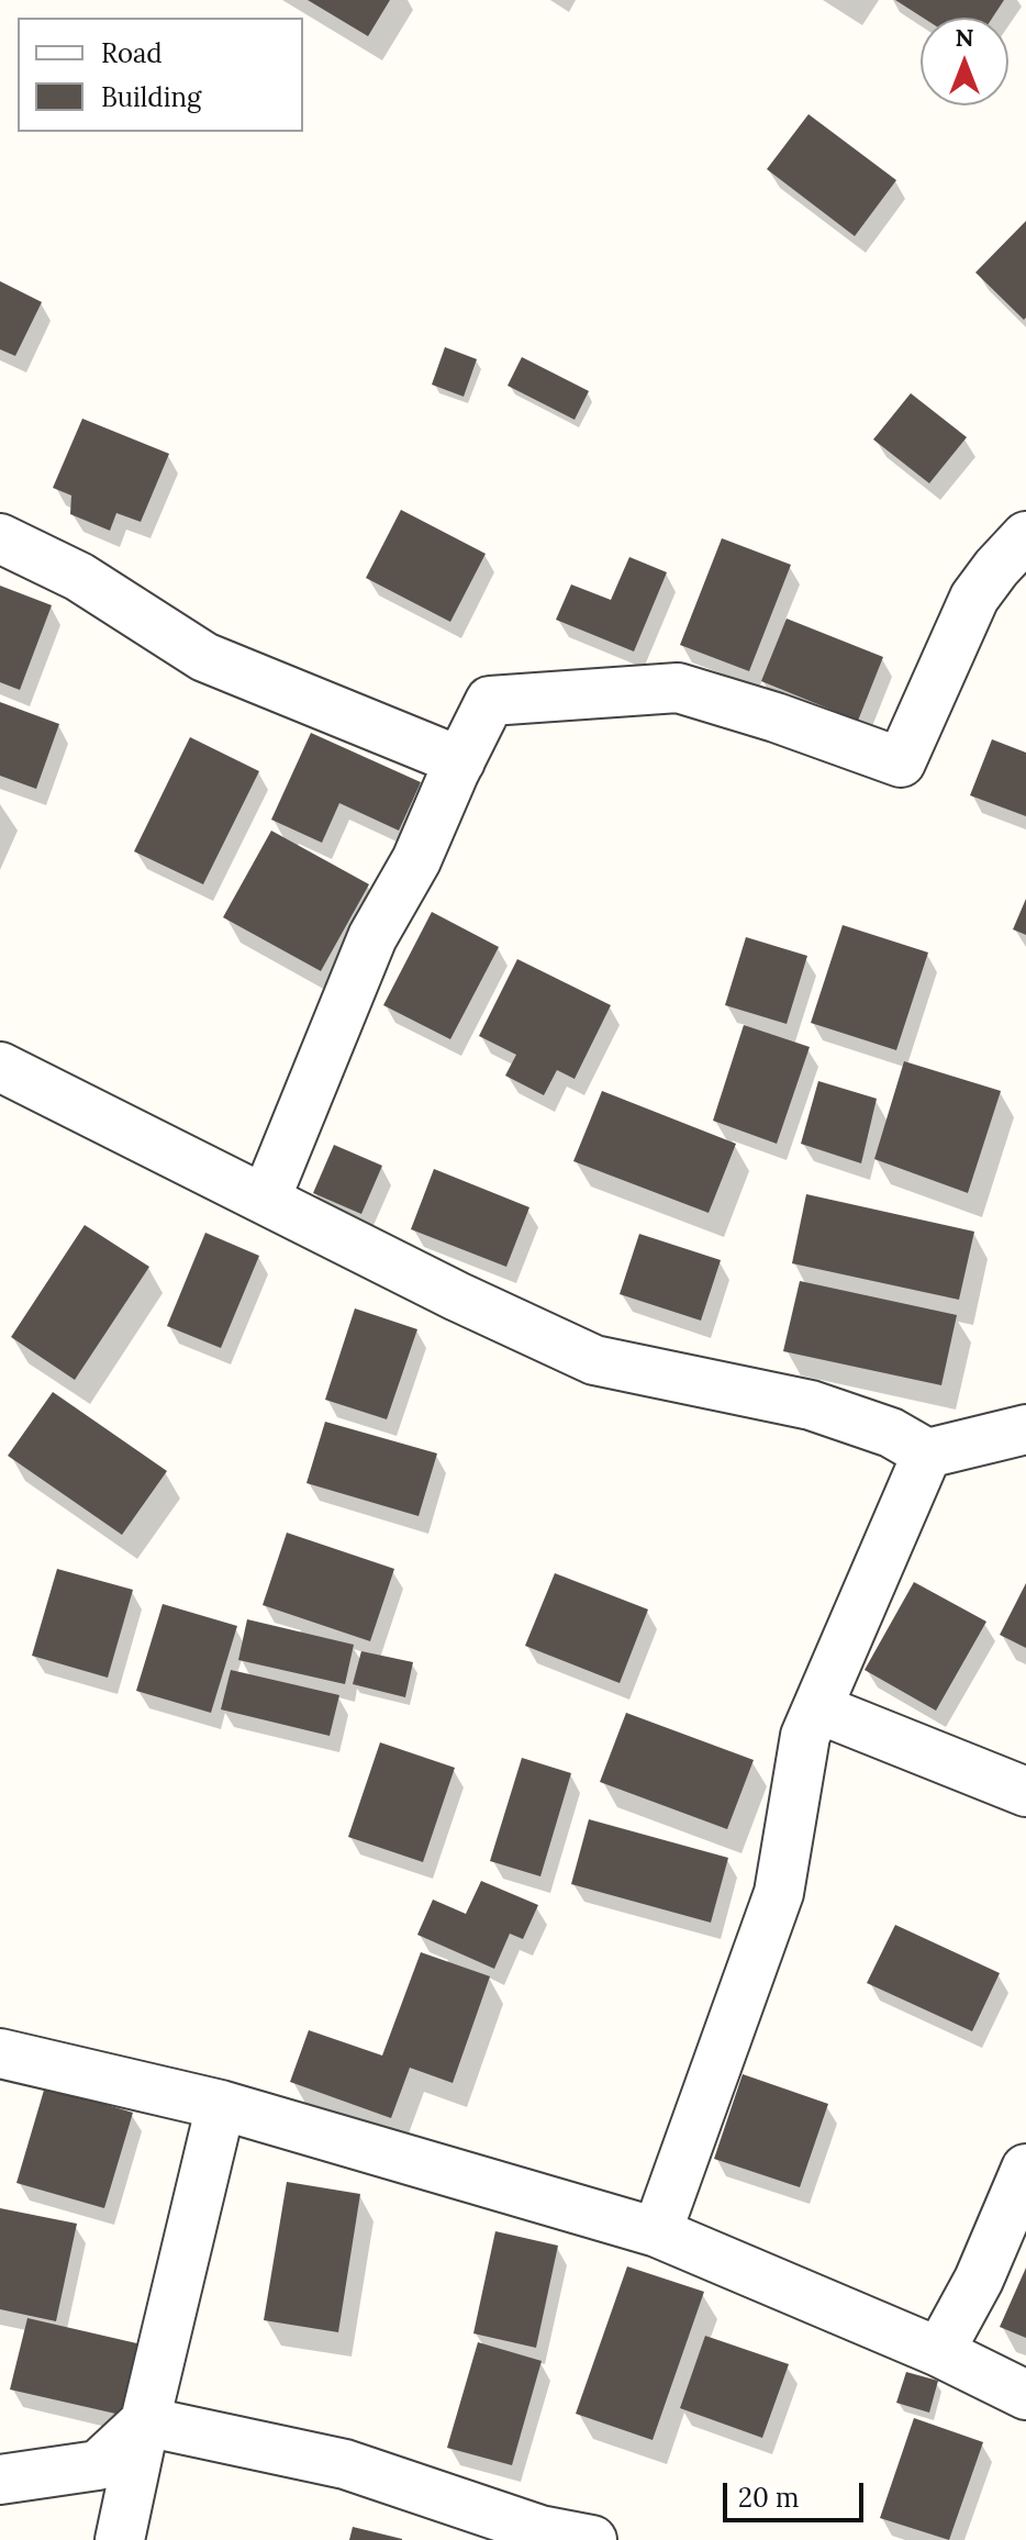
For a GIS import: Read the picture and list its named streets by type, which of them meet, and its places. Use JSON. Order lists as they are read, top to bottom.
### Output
{
  "legend": ["Road", "Building"],
  "scale_bar": "20 m",
  "north": "top"
}
